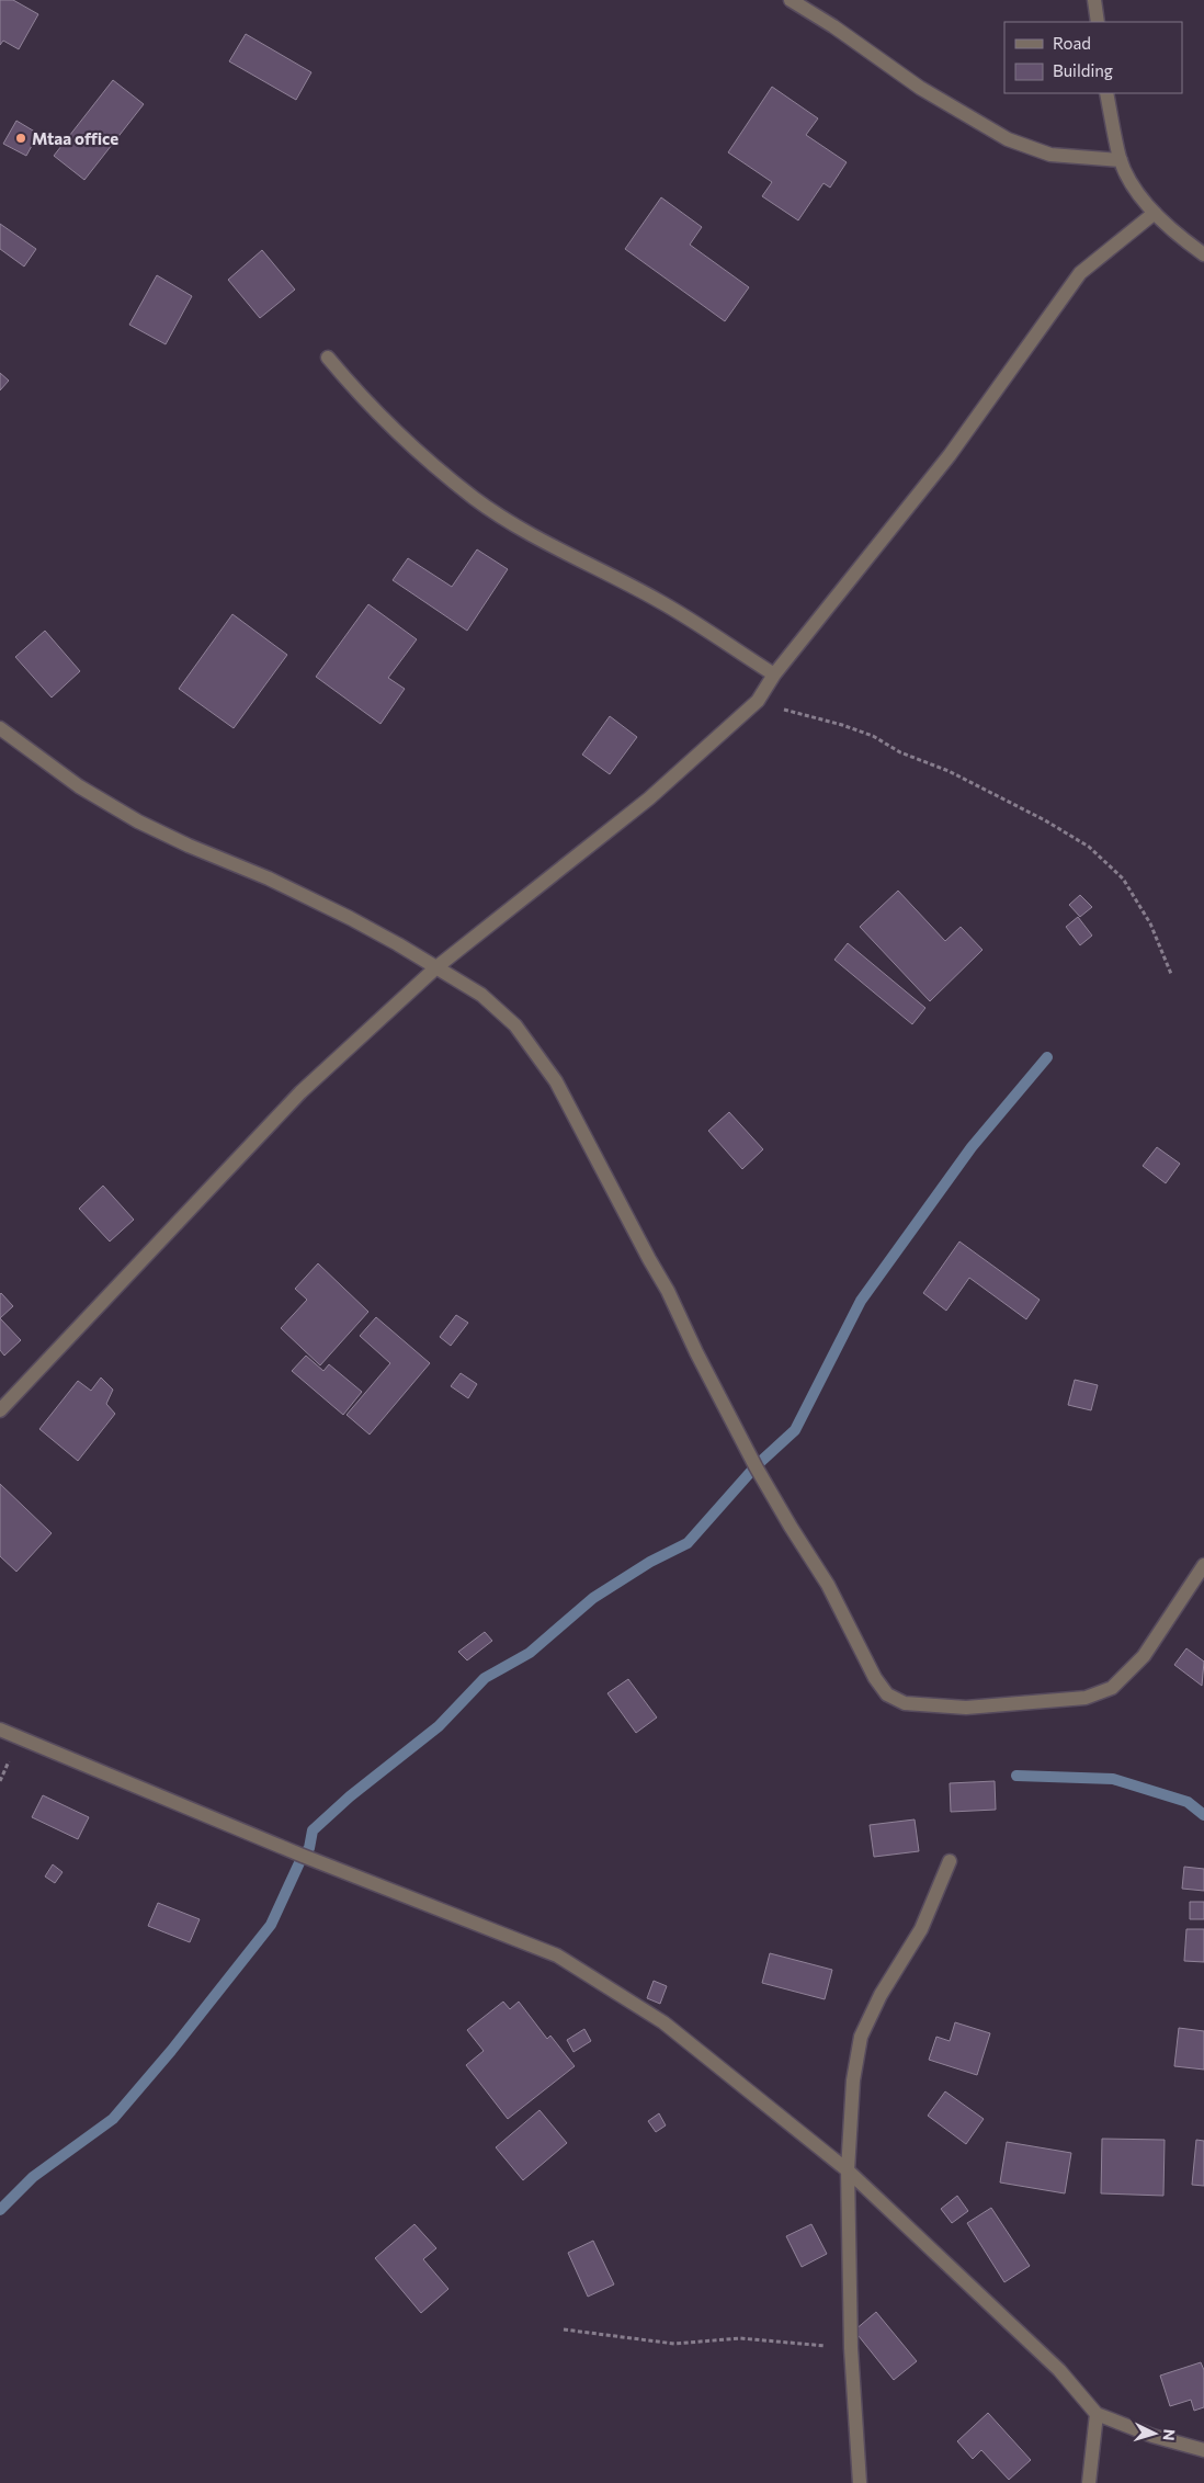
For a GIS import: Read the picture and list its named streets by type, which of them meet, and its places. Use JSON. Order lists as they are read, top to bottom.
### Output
{
  "places": ["Mtaa office"],
  "legend": ["Road", "Building"],
  "north": "right"
}
